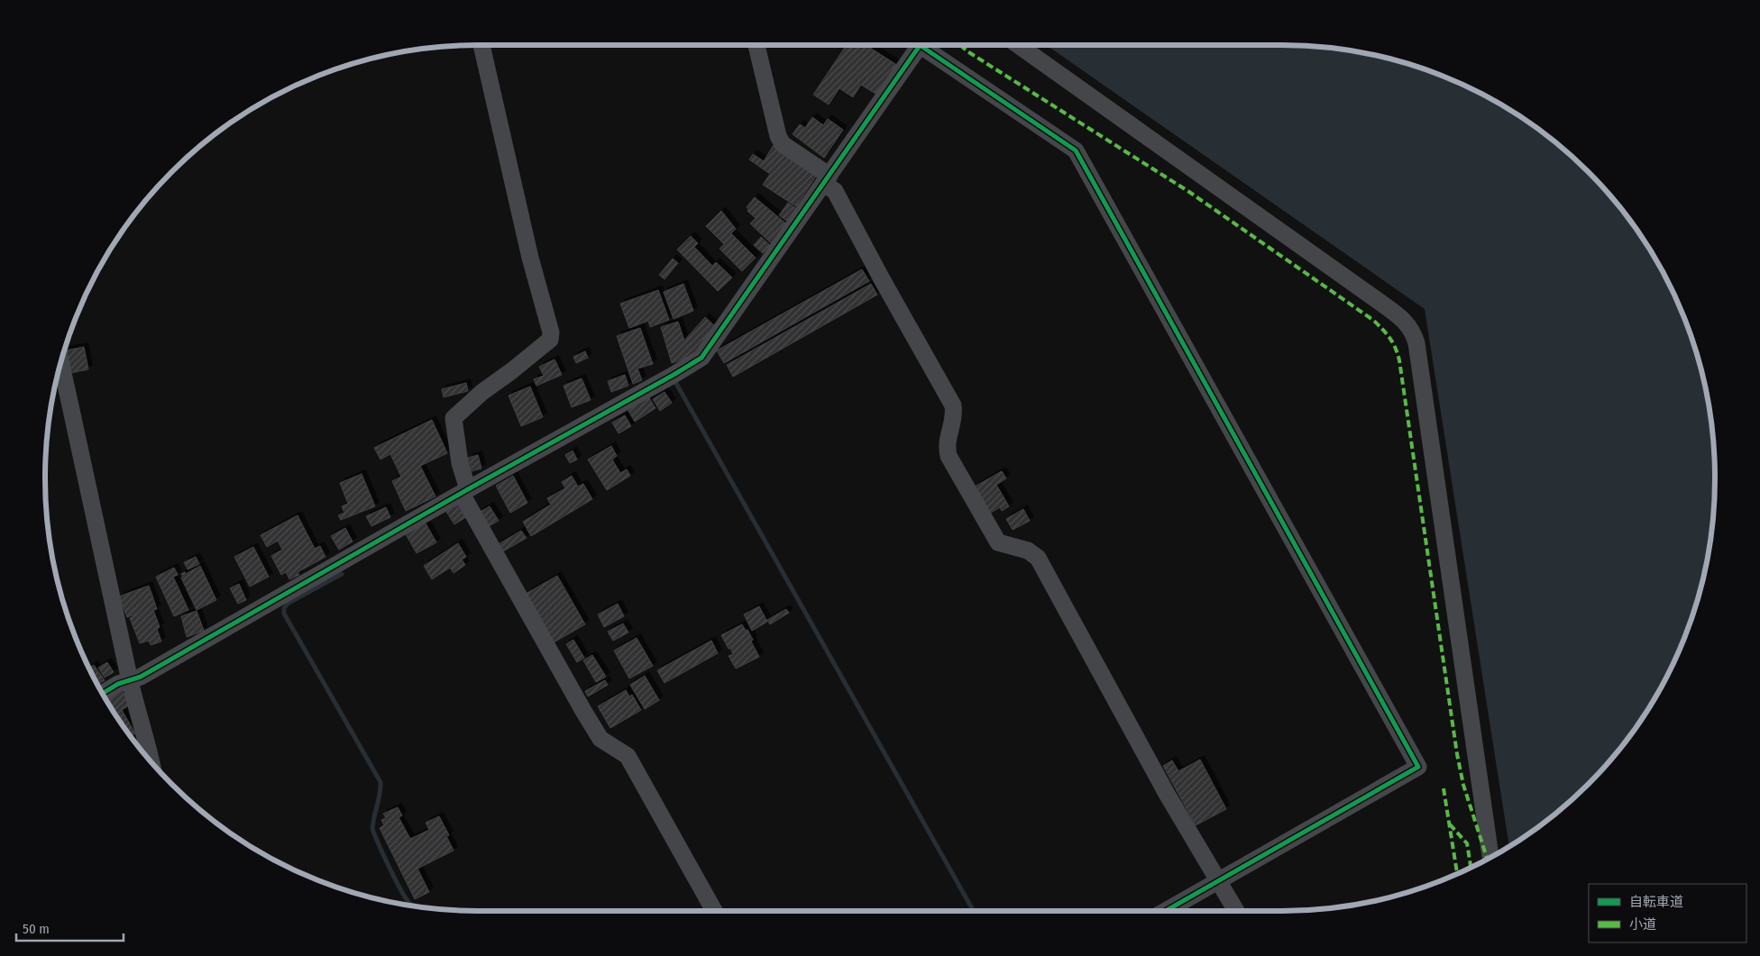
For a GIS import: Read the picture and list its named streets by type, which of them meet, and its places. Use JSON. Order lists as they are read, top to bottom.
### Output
{
  "legend": ["自転車道", "小道"],
  "scale_bar": "50 m"
}
